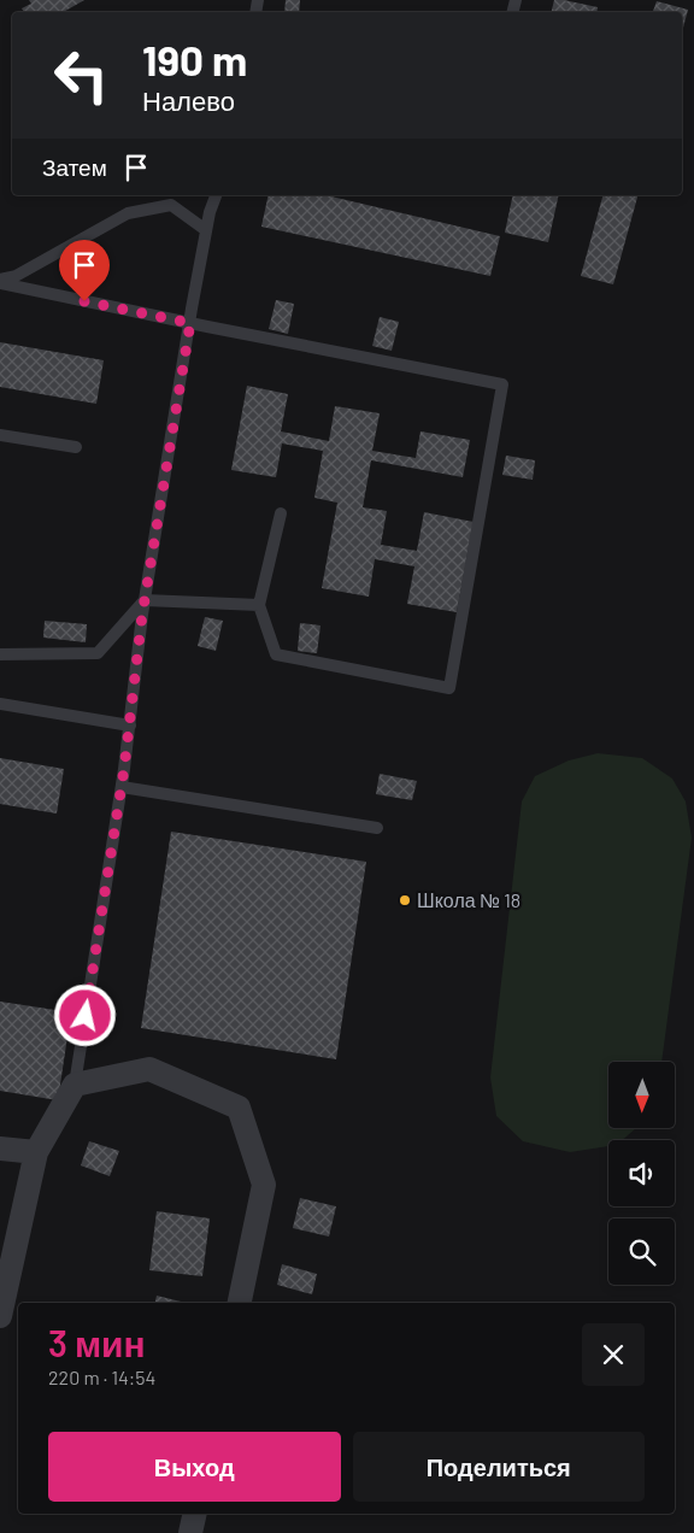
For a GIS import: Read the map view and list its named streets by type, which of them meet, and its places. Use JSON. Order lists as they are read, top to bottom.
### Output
{
  "places": ["Школа № 18"],
  "north": "bottom",
  "page": {
    "turn": ["190 m", "Налево"],
    "then": "Затем",
    "heading": ["3 мин", "220 m · 14:54"],
    "buttons": ["Выход", "Поделиться"]
  }
}
